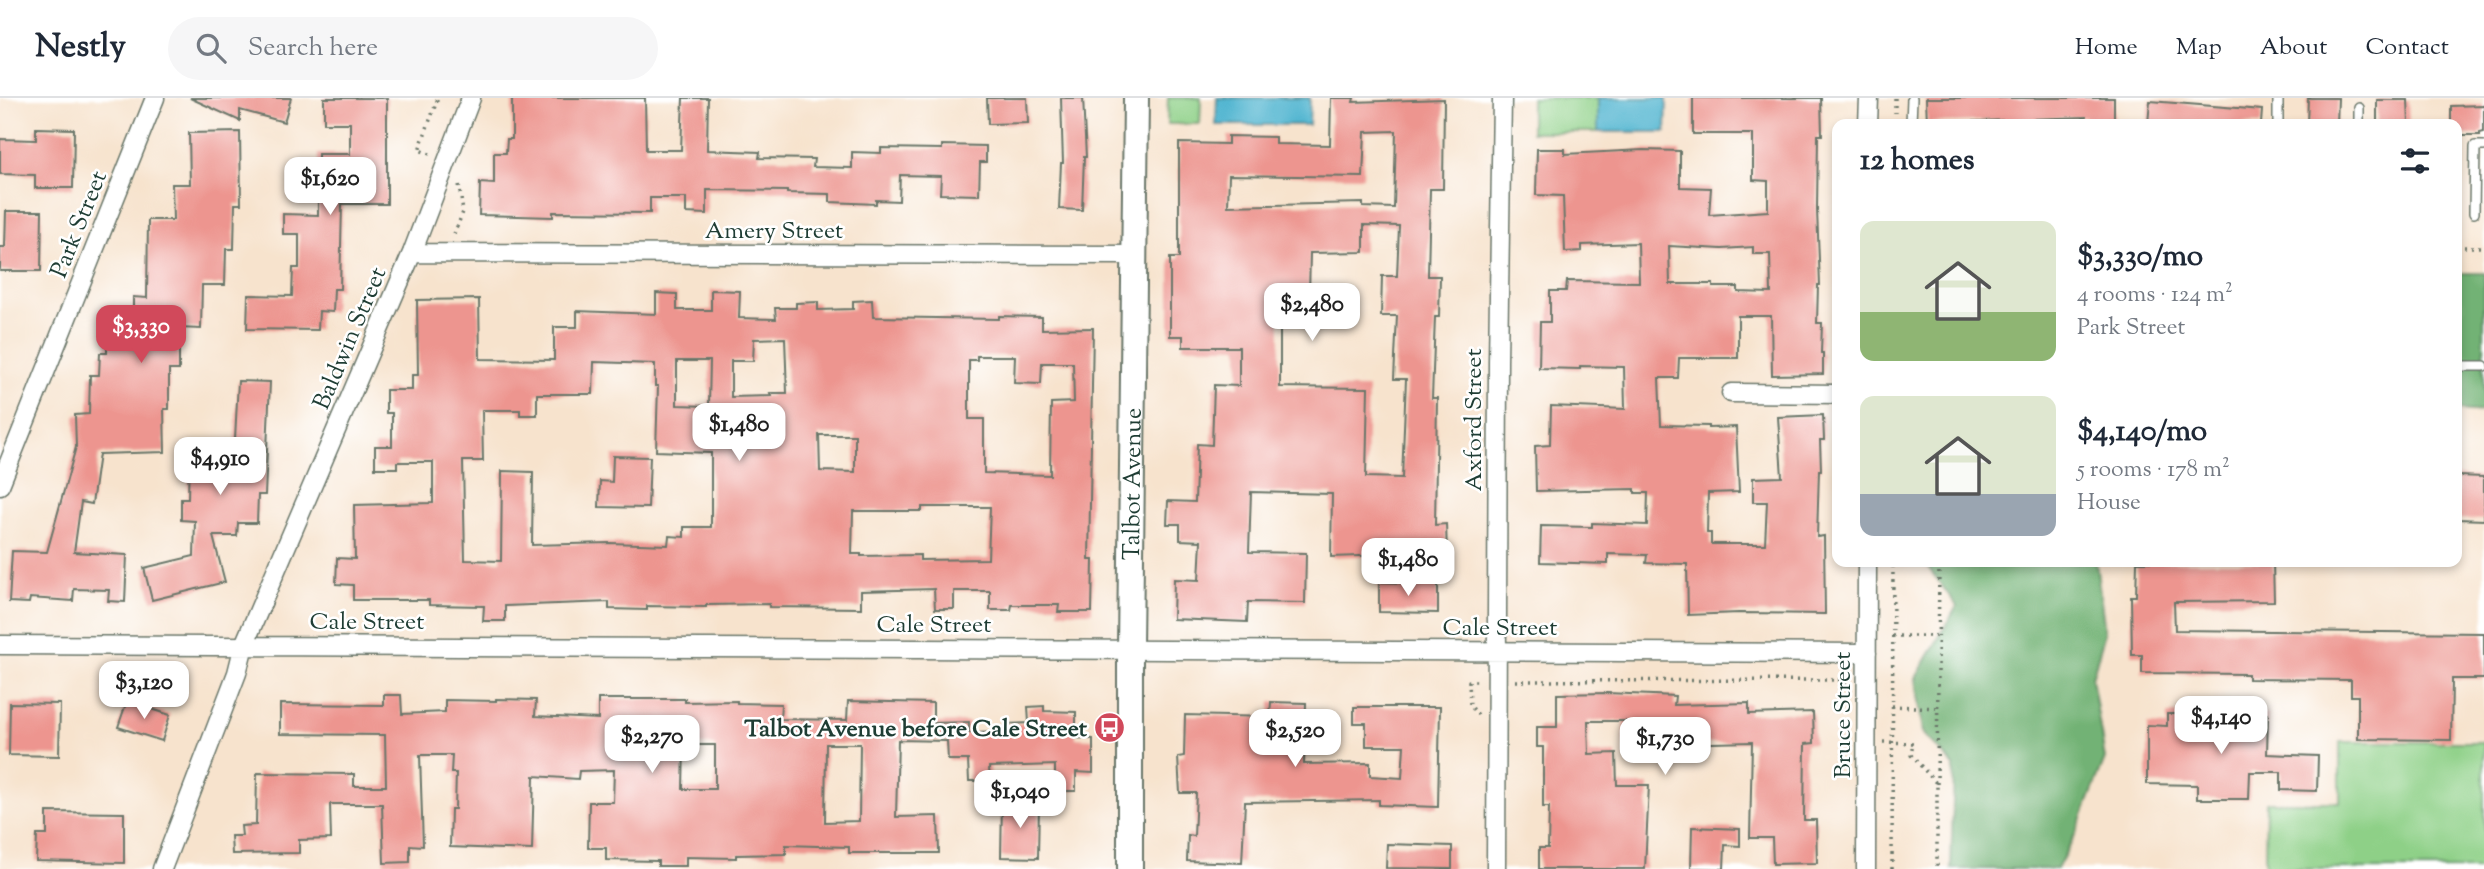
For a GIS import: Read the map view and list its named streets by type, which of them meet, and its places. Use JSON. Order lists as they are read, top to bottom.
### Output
{
  "streets": {
    "street": [
      "Park Street",
      "Amery Street",
      "Baldwin Street",
      "Axford Street",
      "Talbot Avenue",
      "Cale Street",
      "Bruce Street"
    ]
  },
  "crossings": [
    ["Amery Street", "Baldwin Street"],
    ["Amery Street", "Talbot Avenue"],
    ["Baldwin Street", "Cale Street"],
    ["Axford Street", "Cale Street"],
    ["Talbot Avenue", "Cale Street"],
    ["Cale Street", "Bruce Street"]
  ],
  "places": {
    "bus stop": ["Talbot Avenue before Cale Street"]
  },
  "page": {
    "header": "Nestly",
    "search": "Search here",
    "nav": [
      "Home",
      "Map",
      "About",
      "Contact"
    ],
    "heading": "12 homes",
    "price": [
      "$1,620",
      "$2,480",
      "$3,330",
      "$1,480",
      "$4,910",
      "$1,480",
      "$3,120",
      "$4,140",
      "$2,520",
      "$2,270",
      "$1,730",
      "$1,040"
    ],
    "list": [
      {
        "name": "$3,330/mo",
        "note": "4 rooms · 124 m² · Park Street"
      },
      {
        "name": "$4,140/mo",
        "note": "5 rooms · 178 m² · House"
      }
    ]
  }
}
